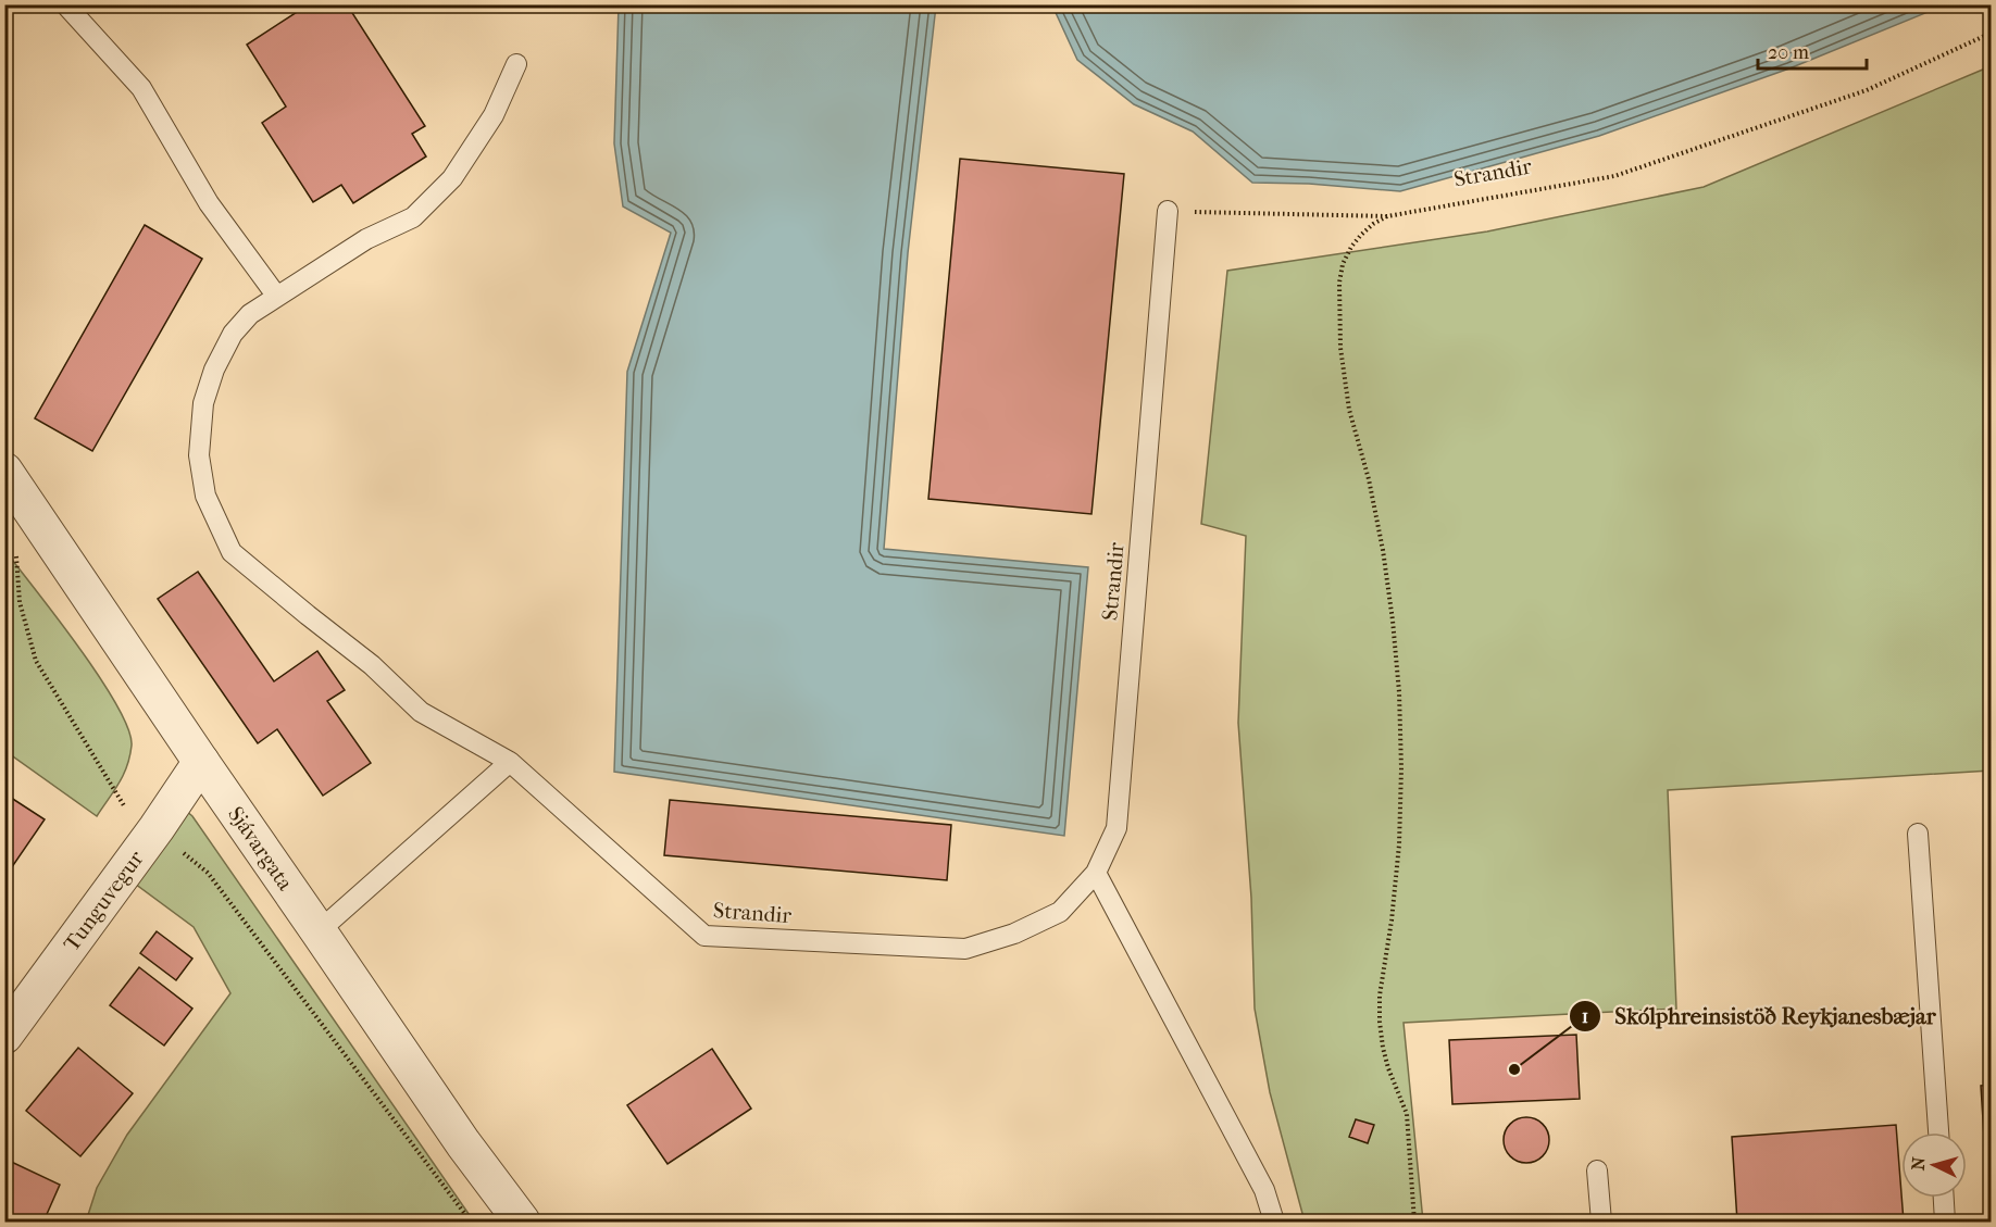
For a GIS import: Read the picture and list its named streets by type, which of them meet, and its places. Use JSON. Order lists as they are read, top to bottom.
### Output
{
  "streets": {
    "street": ["Sjávargata", "Tunguvegur"],
    "lane": ["Strandir"]
  },
  "crossings": [
    ["Sjávargata", "Tunguvegur"]
  ],
  "places": ["Skólphreinsistöð Reykjanesbæjar"],
  "scale_bar": "20 m",
  "north": "left"
}
